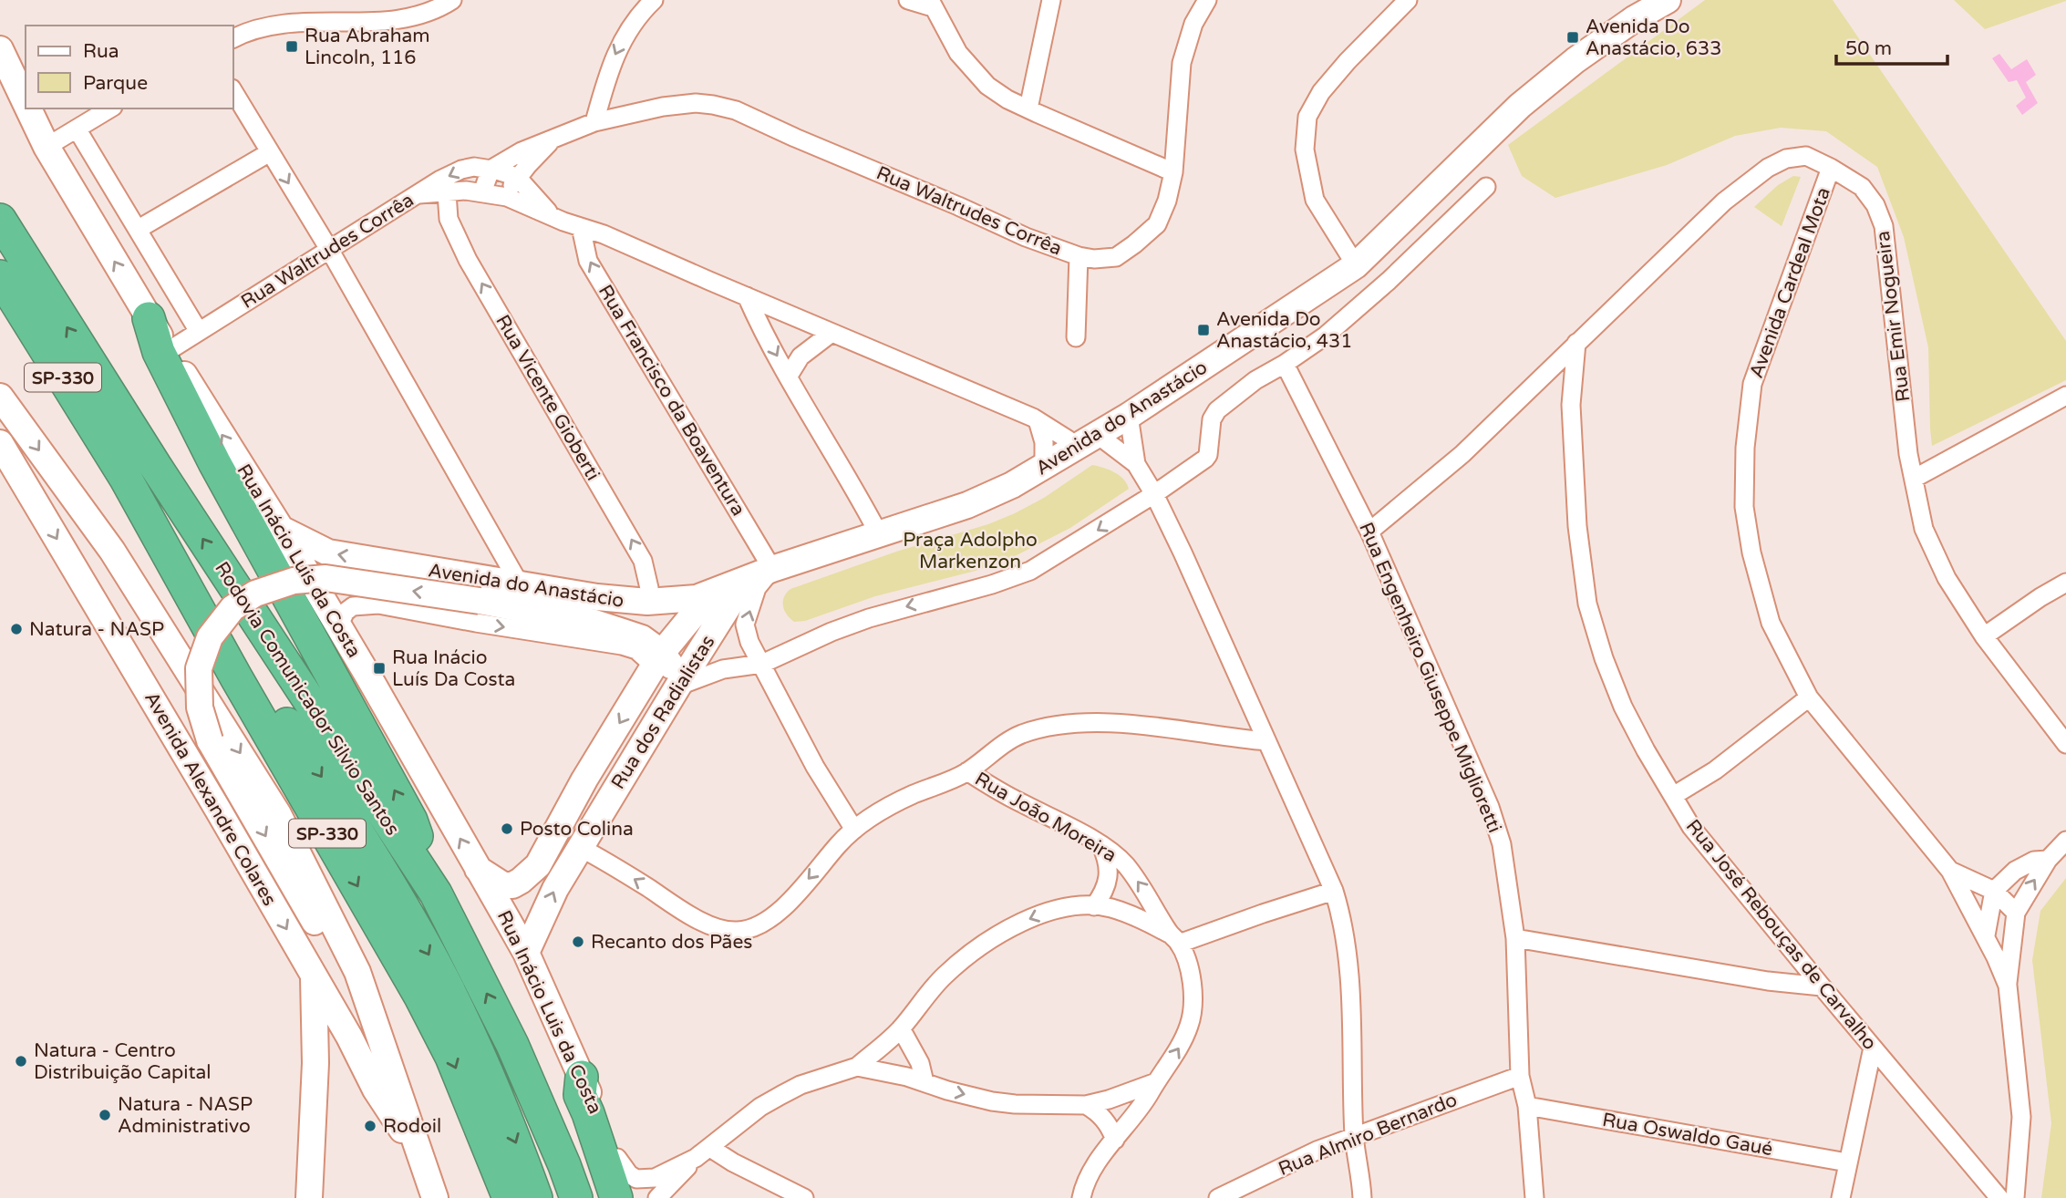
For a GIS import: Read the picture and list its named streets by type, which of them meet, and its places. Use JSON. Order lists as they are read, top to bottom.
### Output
{
  "streets": {
    "highway": ["SP-330", "Rodovia Comunicador Silvio Santos"],
    "main road": [
      "Avenida do Anastácio",
      "Rua Inácio Luis da Costa",
      "Rua dos Radialistas",
      "Avenida Alexandre Colares"
    ],
    "street": [
      "Rua Waltrudes Corrêa",
      "Avenida Cardeal Mota",
      "Rua Emir Nogueira",
      "Rua Vicente Gioberti",
      "Rua Francisco da Boaventura",
      "Rua Engenheiro Giuseppe Miglioretti",
      "Rua João Moreira",
      "Rua José Rebouças de Carvalho",
      "Rua Almiro Bernardo",
      "Rua Oswaldo Gaué"
    ]
  },
  "crossings": [
    ["Rua Waltrudes Corrêa", "Rua Inácio Luis da Costa"],
    ["Avenida Cardeal Mota", "Rua Emir Nogueira"],
    ["Rua Emir Nogueira", "Rua Engenheiro Giuseppe Miglioretti"],
    ["Rua Emir Nogueira", "Rua José Rebouças de Carvalho"],
    ["Rua Vicente Gioberti", "Avenida do Anastácio"],
    ["Rua Francisco da Boaventura", "Avenida do Anastácio"],
    ["Rua Francisco da Boaventura", "Rua dos Radialistas"],
    ["Avenida do Anastácio", "Rua Inácio Luis da Costa"],
    ["Avenida do Anastácio", "Rua dos Radialistas"],
    ["Rua Inácio Luis da Costa", "Rua dos Radialistas"],
    ["Rua Engenheiro Giuseppe Miglioretti", "Rua Almiro Bernardo"],
    ["Rua Engenheiro Giuseppe Miglioretti", "Rua Oswaldo Gaué"],
    ["Rua dos Radialistas", "Rua João Moreira"]
  ],
  "parks": ["Praça Adolpho Markenzon"],
  "places": {
    "transit": [
      "Avenida Do Anastácio, 633",
      "Rua Abraham Lincoln, 116",
      "Avenida Do Anastácio, 431",
      "Rua Inácio Luís Da Costa"
    ],
    "other": [
      "Natura - NASP",
      "Posto Colina",
      "Recanto dos Pães",
      "Natura - Centro Distribuição Capital",
      "Natura - NASP Administrativo",
      "Rodoil"
    ]
  },
  "legend": ["Rua", "Parque"],
  "scale_bar": "50 m"
}
